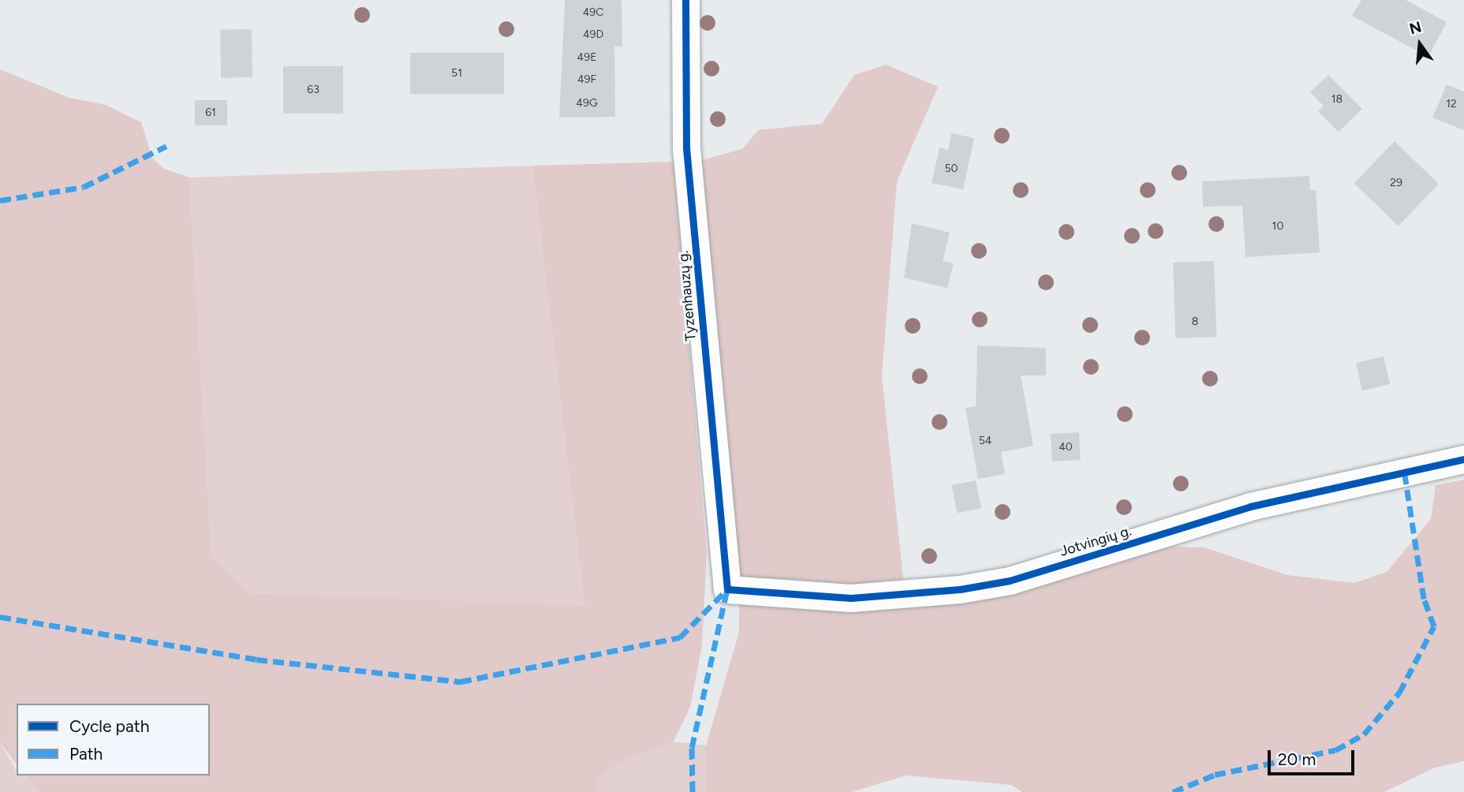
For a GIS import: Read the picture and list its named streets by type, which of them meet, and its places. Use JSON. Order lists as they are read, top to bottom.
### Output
{
  "streets": {
    "street": ["Tyzenhauzų g.", "Jotvingių g."]
  },
  "crossings": [
    ["Tyzenhauzų g.", "Jotvingių g."]
  ],
  "house_numbers": [
    "49C",
    "49D",
    "49E",
    "51",
    "49F",
    "63",
    "18",
    "49G",
    "12",
    "61",
    "50",
    "29",
    "10",
    "8",
    "54",
    "40"
  ],
  "legend": ["Cycle path", "Path"],
  "scale_bar": "20 m",
  "north": "top"
}
